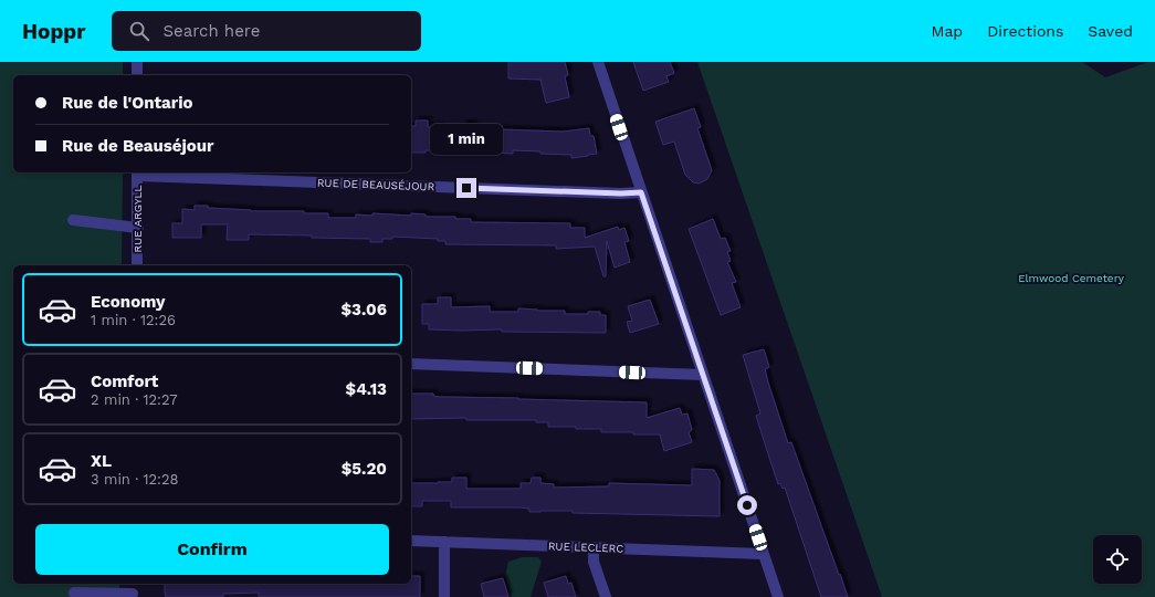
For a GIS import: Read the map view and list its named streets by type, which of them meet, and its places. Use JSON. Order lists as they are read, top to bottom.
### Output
{
  "streets": {
    "street": ["RUE DE BEAUSÉJOUR", "RUE ARGYLL", "RUE LECLERC"]
  },
  "crossings": [
    ["RUE DE BEAUSÉJOUR", "RUE ARGYLL"]
  ],
  "parks": ["Elmwood Cemetery"],
  "page": {
    "header": "Hoppr",
    "search": "Search here",
    "nav": ["Map", "Directions", "Saved"],
    "banner": ["Rue de l'Ontario", "Rue de Beauséjour"],
    "bubble": "1 min",
    "list": [
      {
        "name": "Economy",
        "note": "1 min · 12:26",
        "value": "$3.06"
      },
      {
        "name": "Comfort",
        "note": "2 min · 12:27",
        "value": "$4.13"
      },
      {
        "name": "XL",
        "note": "3 min · 12:28",
        "value": "$5.20"
      }
    ],
    "buttons": "Confirm"
  }
}
